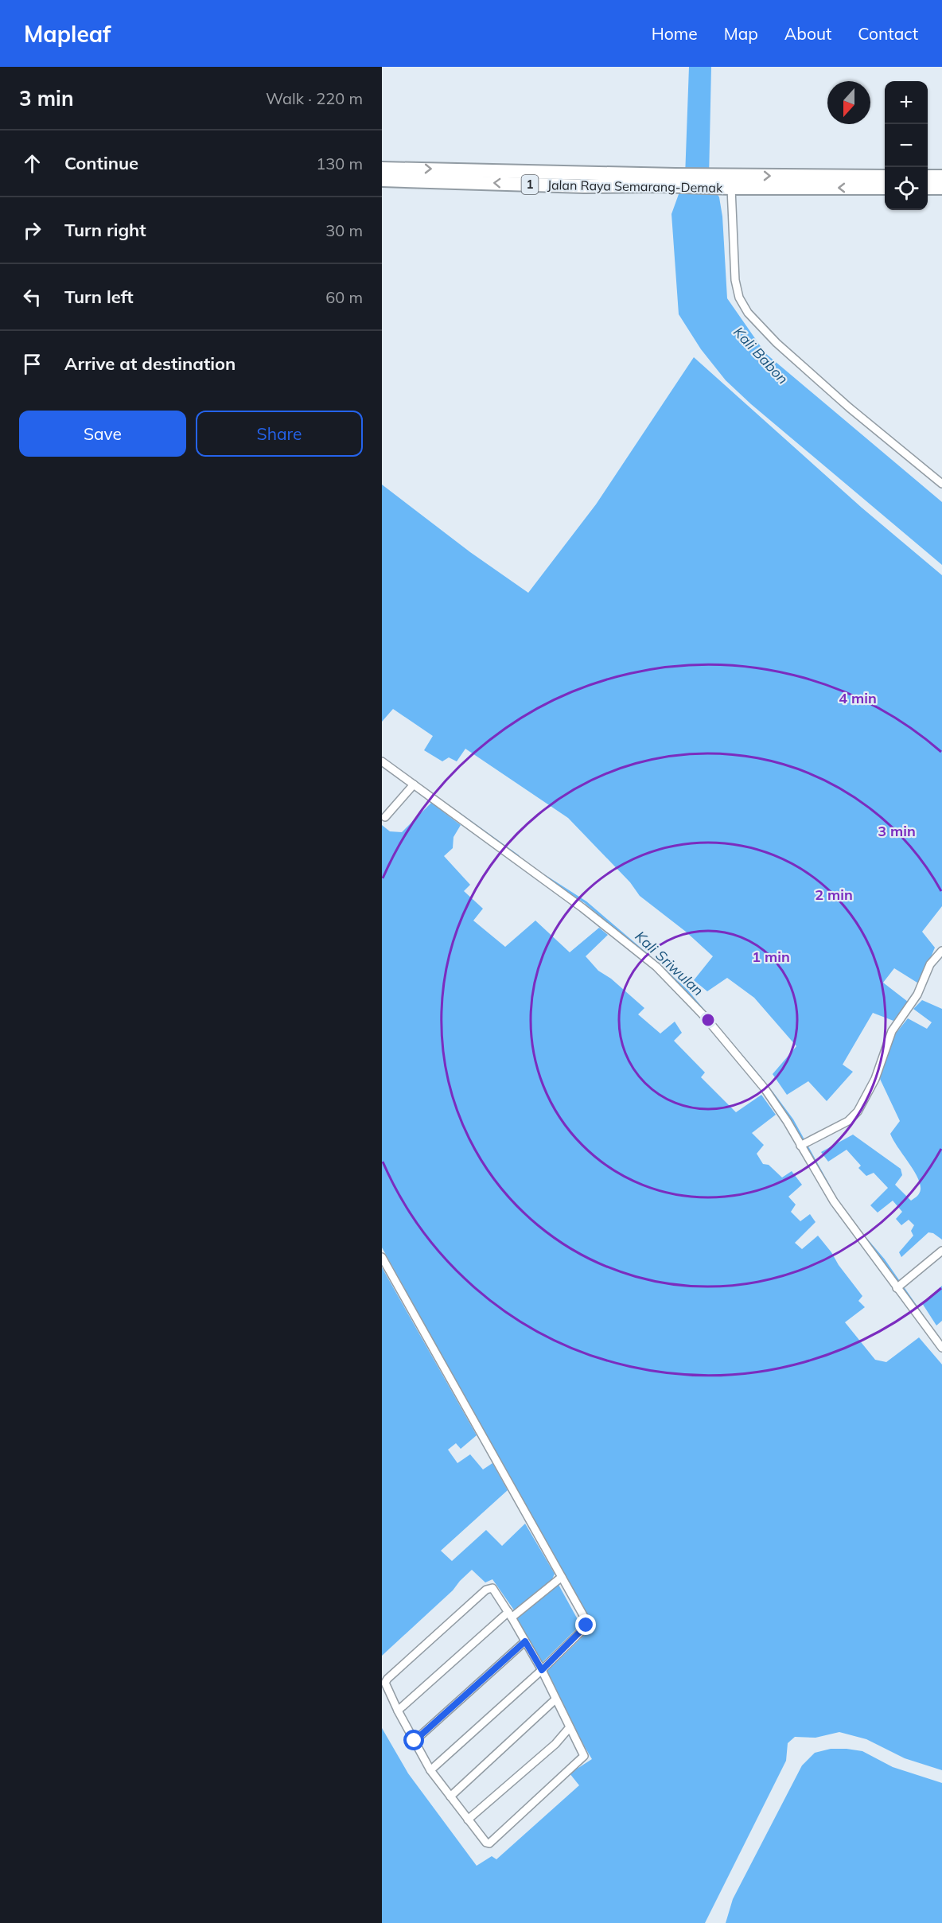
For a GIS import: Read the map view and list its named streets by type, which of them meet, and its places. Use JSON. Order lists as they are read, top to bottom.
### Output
{
  "streets": {
    "highway": ["1", "Jalan Raya Semarang-Demak"]
  },
  "water": ["Kali Babon", "Kali Sriwulan"],
  "north": "bottom",
  "page": {
    "header": "Mapleaf",
    "nav": [
      "Home",
      "Map",
      "About",
      "Contact"
    ],
    "heading": ["3 min", "Walk · 220 m"],
    "map_buttons": ["+", "−"],
    "list": [
      ["Continue", "130 m"],
      ["Turn right", "30 m"],
      ["Turn left", "60 m"],
      "Arrive at destination"
    ],
    "buttons": ["Save", "Share"]
  },
  "rings": [
    "4 min",
    "3 min",
    "2 min",
    "1 min"
  ]
}
